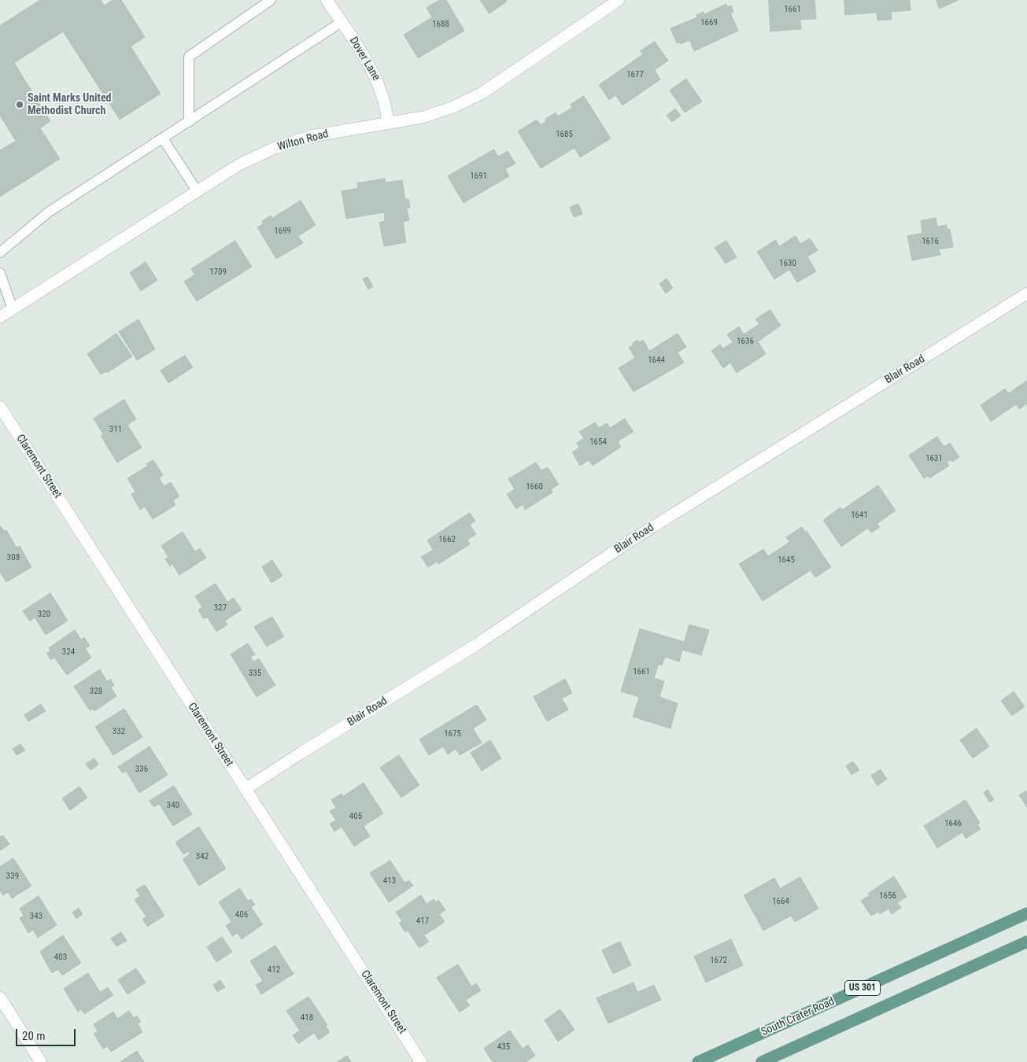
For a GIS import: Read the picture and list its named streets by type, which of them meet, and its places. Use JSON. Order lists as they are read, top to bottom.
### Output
{
  "streets": {
    "main road": ["US 301", "South Crater Road"],
    "street": [
      "Dover Lane",
      "Wilton Road",
      "Blair Road",
      "Claremont Street"
    ]
  },
  "crossings": [
    ["Dover Lane", "Wilton Road"],
    ["Blair Road", "Claremont Street"]
  ],
  "places": ["Saint Marks United Methodist Church"],
  "house_numbers": [
    "1661",
    "1669",
    "1688",
    "1677",
    "1685",
    "1691",
    "1699",
    "1616",
    "1630",
    "1709",
    "1636",
    "1644",
    "311",
    "1654",
    "1631",
    "1660",
    "1641",
    "1662",
    "308",
    "1645",
    "327",
    "320",
    "324",
    "1661",
    "335",
    "328",
    "332",
    "1675",
    "336",
    "340",
    "405",
    "1646",
    "342",
    "339",
    "413",
    "1656",
    "1664",
    "406",
    "343",
    "417",
    "403",
    "1672",
    "412",
    "418",
    "435"
  ],
  "scale_bar": "20 m"
}
